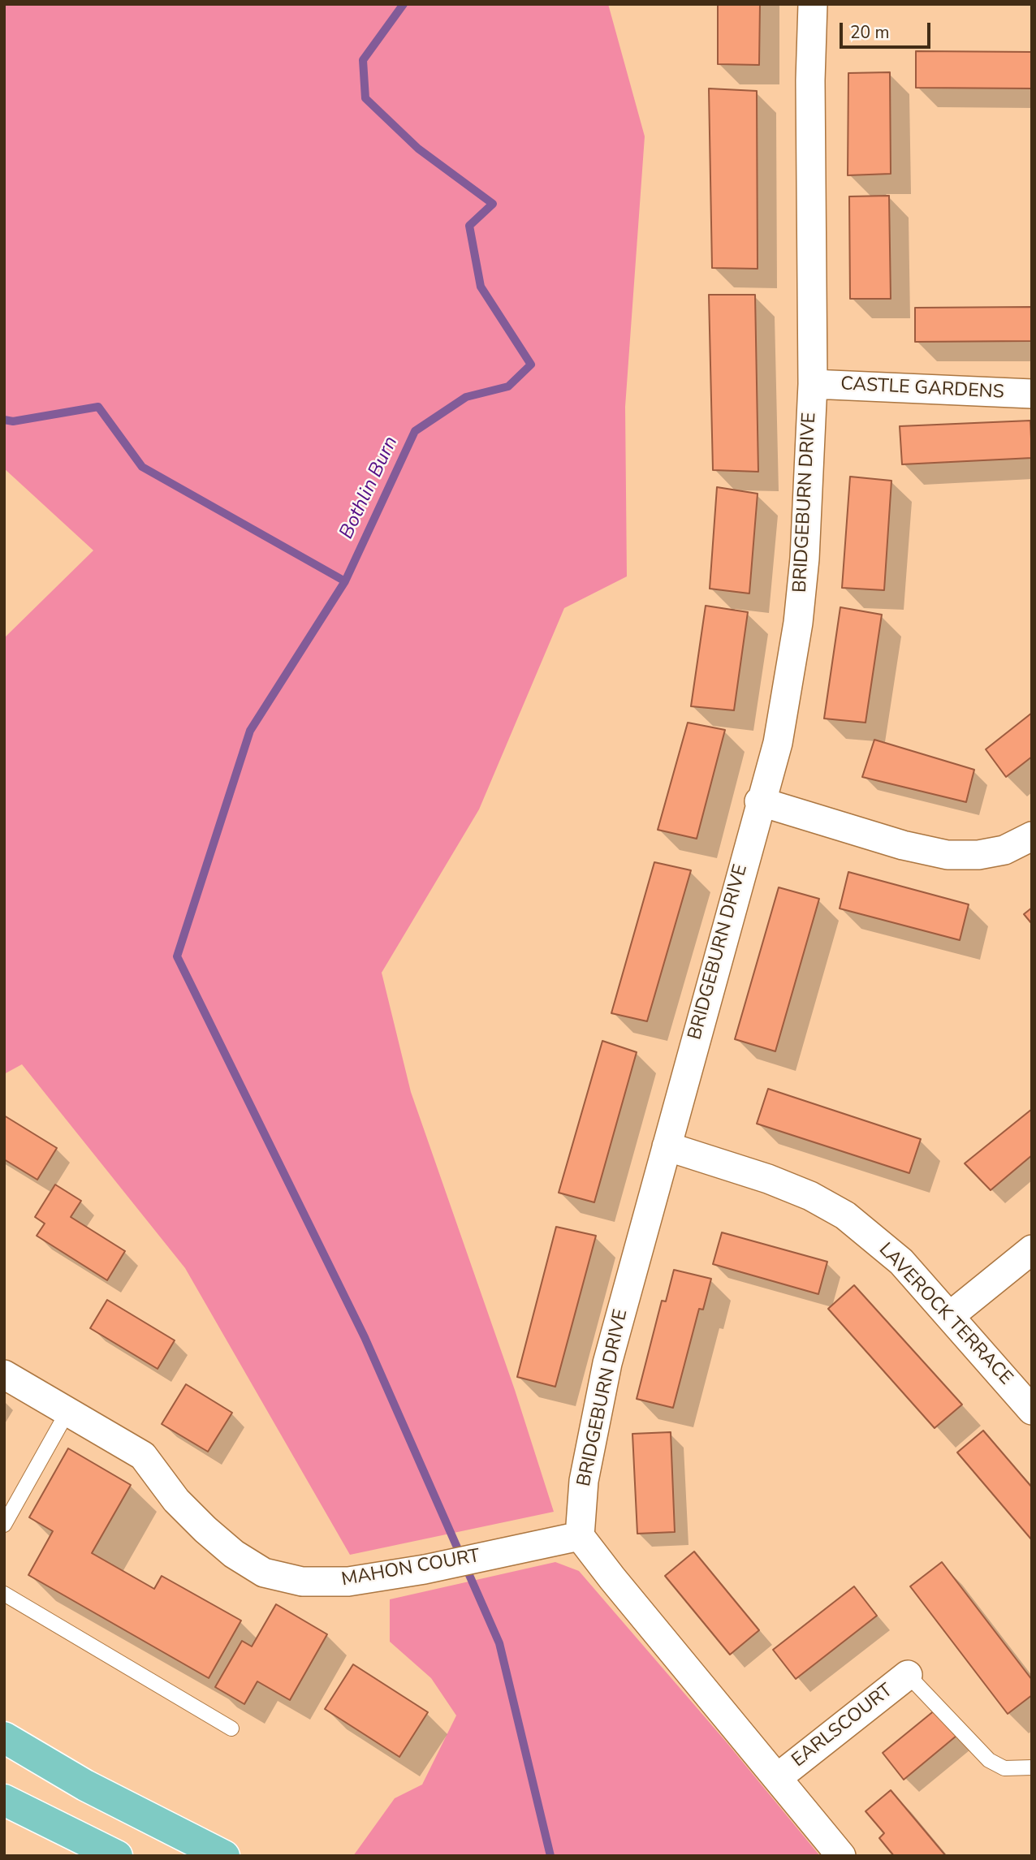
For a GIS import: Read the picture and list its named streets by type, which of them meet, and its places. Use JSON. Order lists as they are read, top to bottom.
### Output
{
  "streets": {
    "street": [
      "CASTLE GARDENS",
      "BRIDGEBURN DRIVE",
      "LAVEROCK TERRACE",
      "MAHON COURT",
      "EARLSCOURT"
    ]
  },
  "crossings": [
    ["CASTLE GARDENS", "BRIDGEBURN DRIVE"],
    ["BRIDGEBURN DRIVE", "LAVEROCK TERRACE"],
    ["BRIDGEBURN DRIVE", "MAHON COURT"]
  ],
  "water": ["Bothlin Burn"],
  "scale_bar": "20 m"
}
